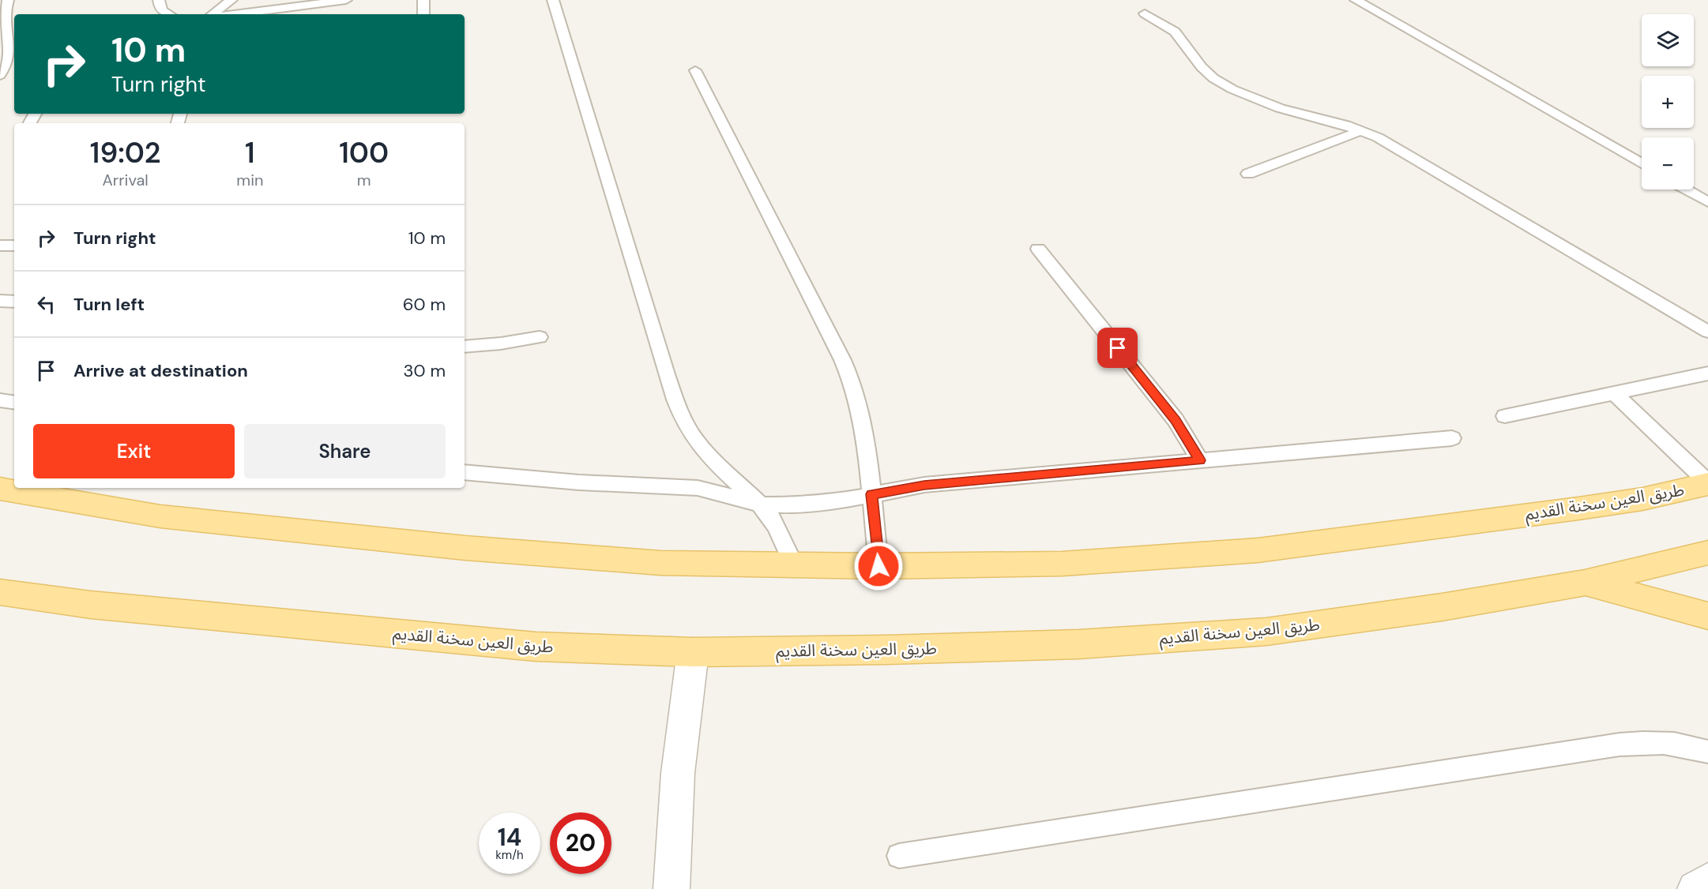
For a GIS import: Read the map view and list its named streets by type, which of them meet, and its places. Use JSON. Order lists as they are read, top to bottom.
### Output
{
  "streets": {
    "main road": ["طريق العين سخنة القديم"]
  },
  "page": {
    "map_buttons": ["+", "−"],
    "turn": ["10 m", "Turn right"],
    "eta": [
      "19:02",
      "Arrival",
      "1",
      "min",
      "100",
      "m"
    ],
    "list": [
      {
        "name": "Turn right",
        "value": "10 m"
      },
      {
        "name": "Turn left",
        "value": "60 m"
      },
      {
        "name": "Arrive at destination",
        "value": "30 m"
      }
    ],
    "buttons": ["Exit", "Share"],
    "speed": "14 km/h",
    "limit": "20"
  }
}
